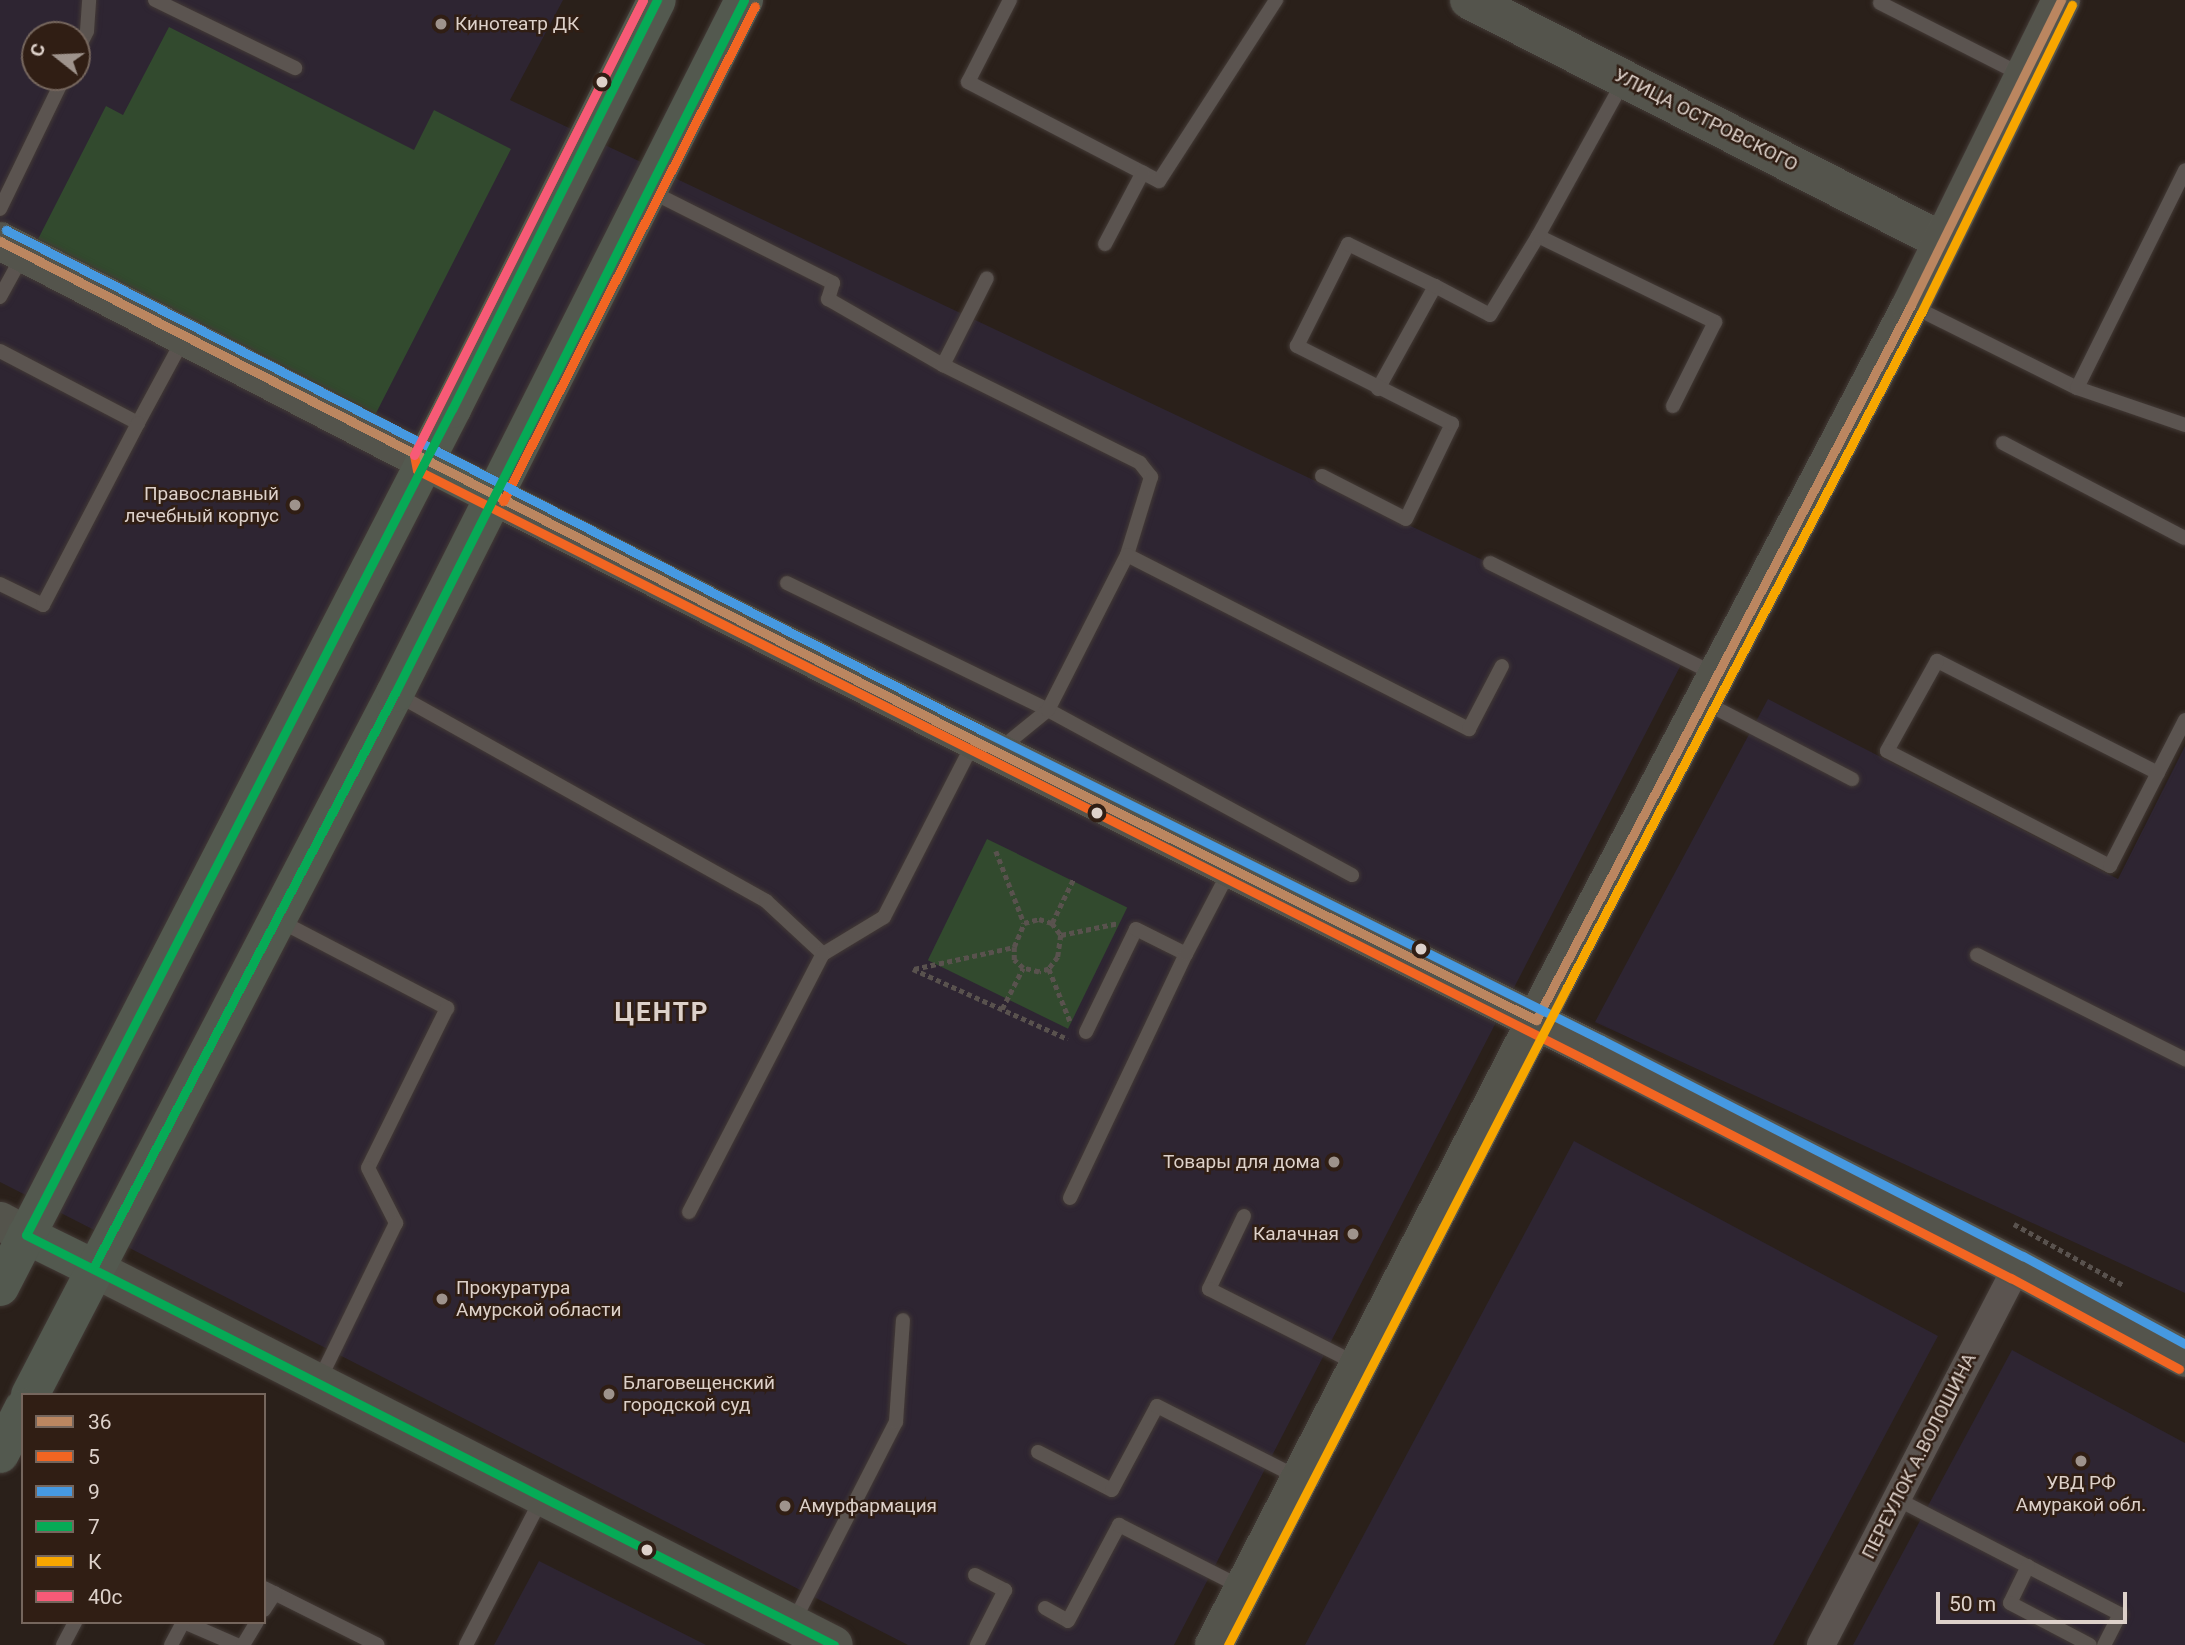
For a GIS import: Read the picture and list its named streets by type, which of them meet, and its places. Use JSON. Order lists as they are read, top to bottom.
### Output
{
  "streets": {
    "street": ["УЛИЦА ОСТРОВСКОГО", "ПЕРЕУЛОК А.ВОЛОШИНА"]
  },
  "districts": ["ЦЕНТР"],
  "places": [
    "Кинотеатр ДК",
    "Православный лечебный корпус",
    "Товары для дома",
    "Калачная",
    "Прокуратура Амурской области",
    "Благовещенский городской суд",
    "УВД РФ Амуракой обл.",
    "Амурфармация"
  ],
  "lines": [
    "transit line 36",
    "transit line 5",
    "transit line 7",
    "transit line 40с",
    "transit line К",
    "transit line 9"
  ],
  "legend": [
    "36",
    "5",
    "9",
    "7",
    "К",
    "40с"
  ],
  "scale_bar": "50 m",
  "north": "left"
}
